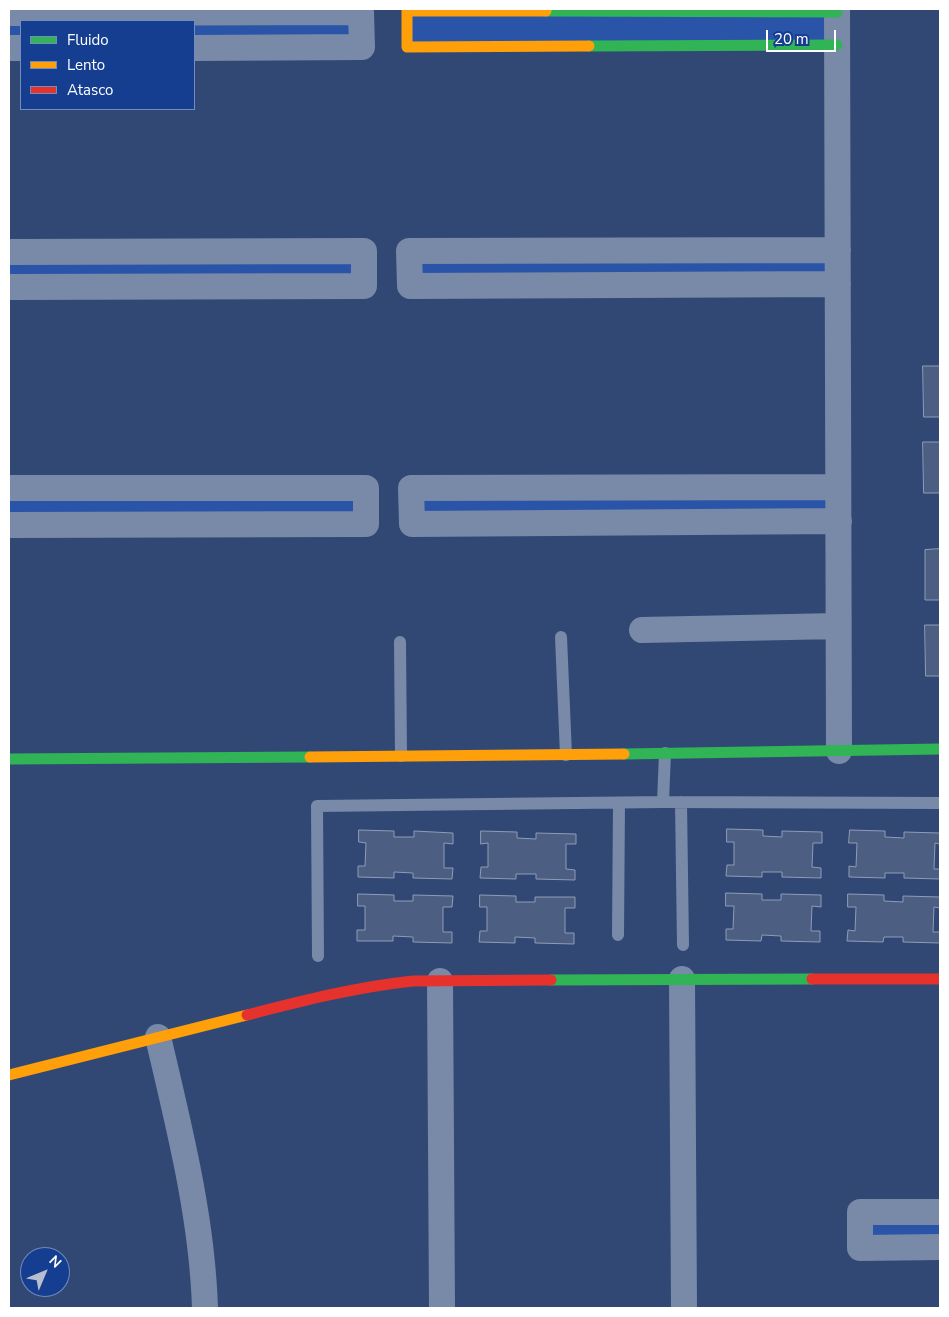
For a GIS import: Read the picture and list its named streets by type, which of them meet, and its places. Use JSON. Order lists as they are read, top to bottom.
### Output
{
  "legend": ["Fluido", "Lento", "Atasco"],
  "scale_bar": "20 m",
  "north": "top right"
}
